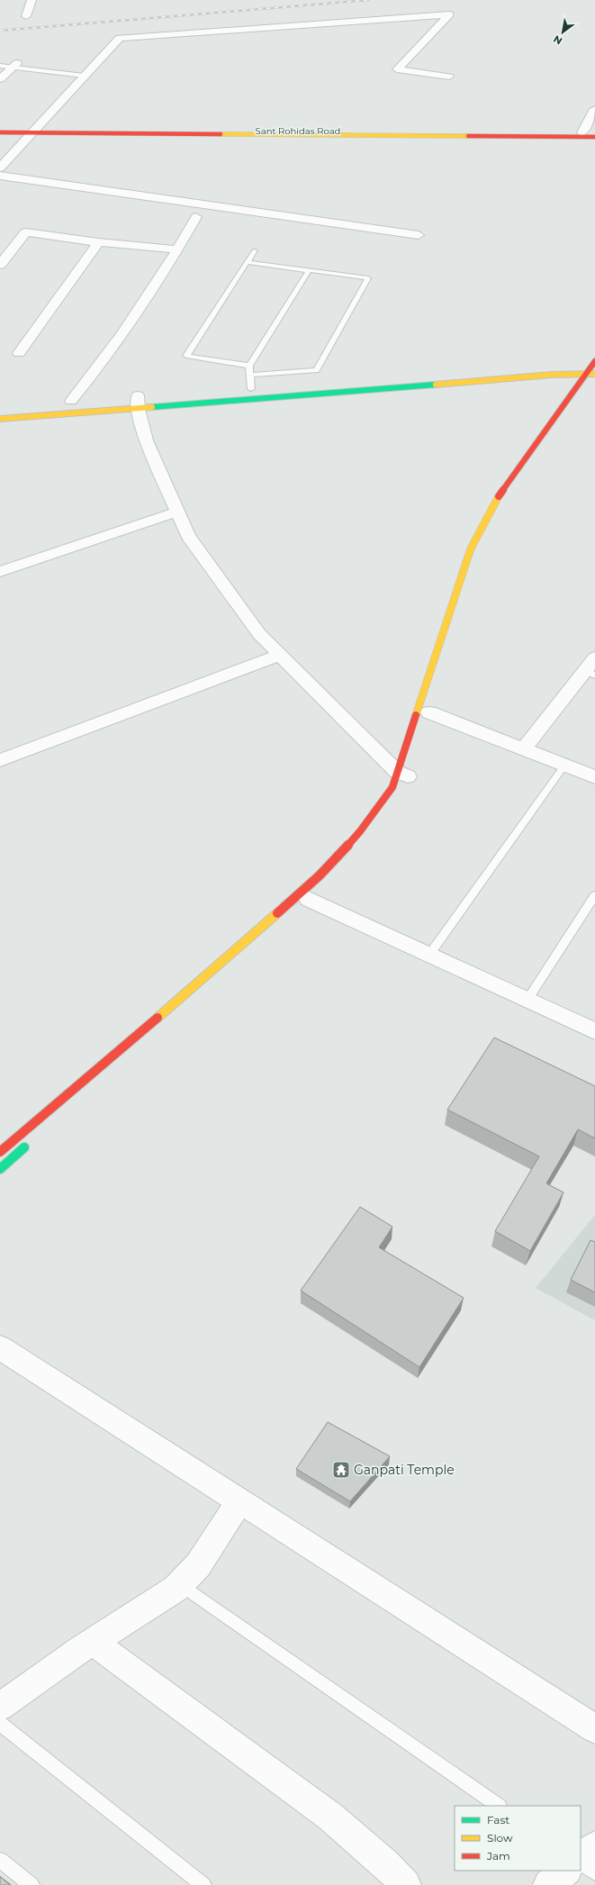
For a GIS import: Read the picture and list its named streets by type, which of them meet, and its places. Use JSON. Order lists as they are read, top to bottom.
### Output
{
  "streets": {
    "street": ["Sant Rohidas Road"]
  },
  "places": {
    "temple": ["Ganpati Temple"]
  },
  "legend": ["Fast", "Slow", "Jam"],
  "north": "bottom left"
}
